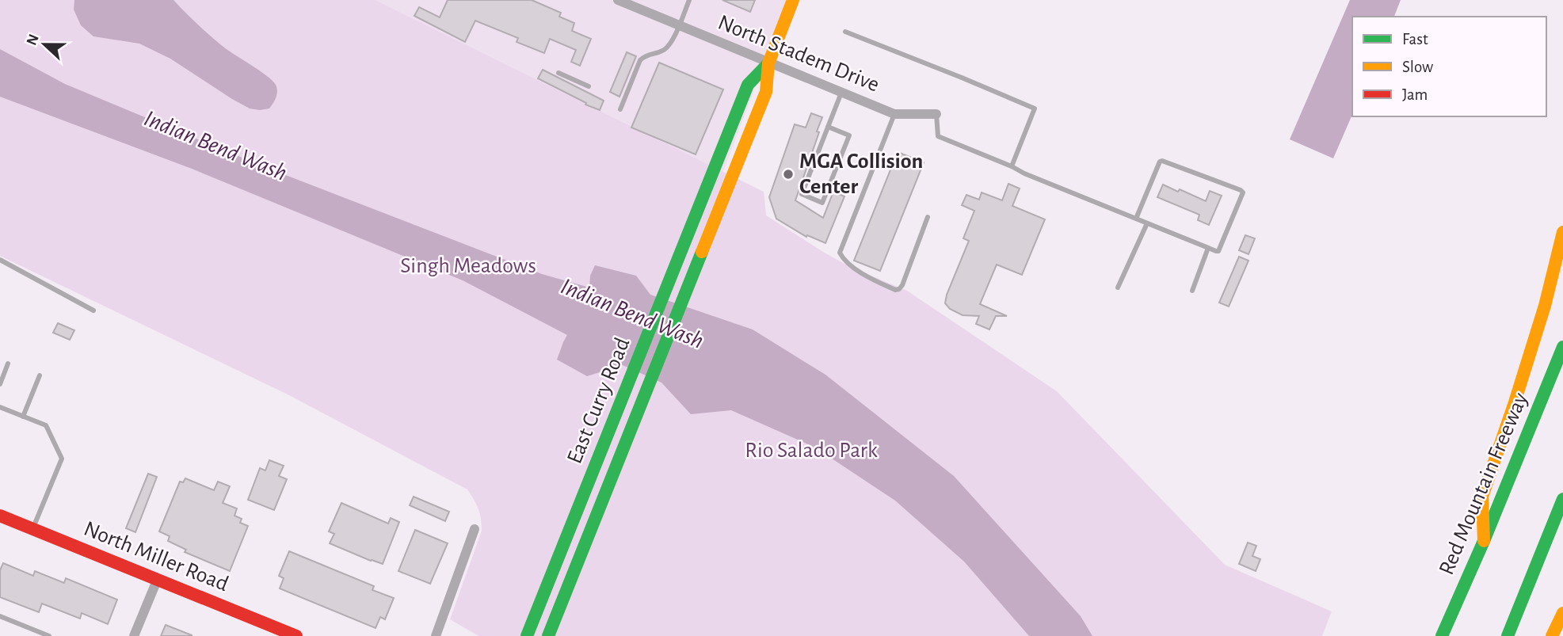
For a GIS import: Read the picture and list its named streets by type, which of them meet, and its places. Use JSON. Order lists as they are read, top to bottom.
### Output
{
  "streets": {
    "main road": ["East Curry Road", "Red Mountain Freeway", "North Miller Road"],
    "street": ["North Stadem Drive"]
  },
  "crossings": [
    ["North Stadem Drive", "East Curry Road"]
  ],
  "water": ["Indian Bend Wash"],
  "parks": ["Singh Meadows", "Rio Salado Park"],
  "places": ["MGA Collision Center"],
  "legend": ["Fast", "Slow", "Jam"],
  "north": "left"
}
